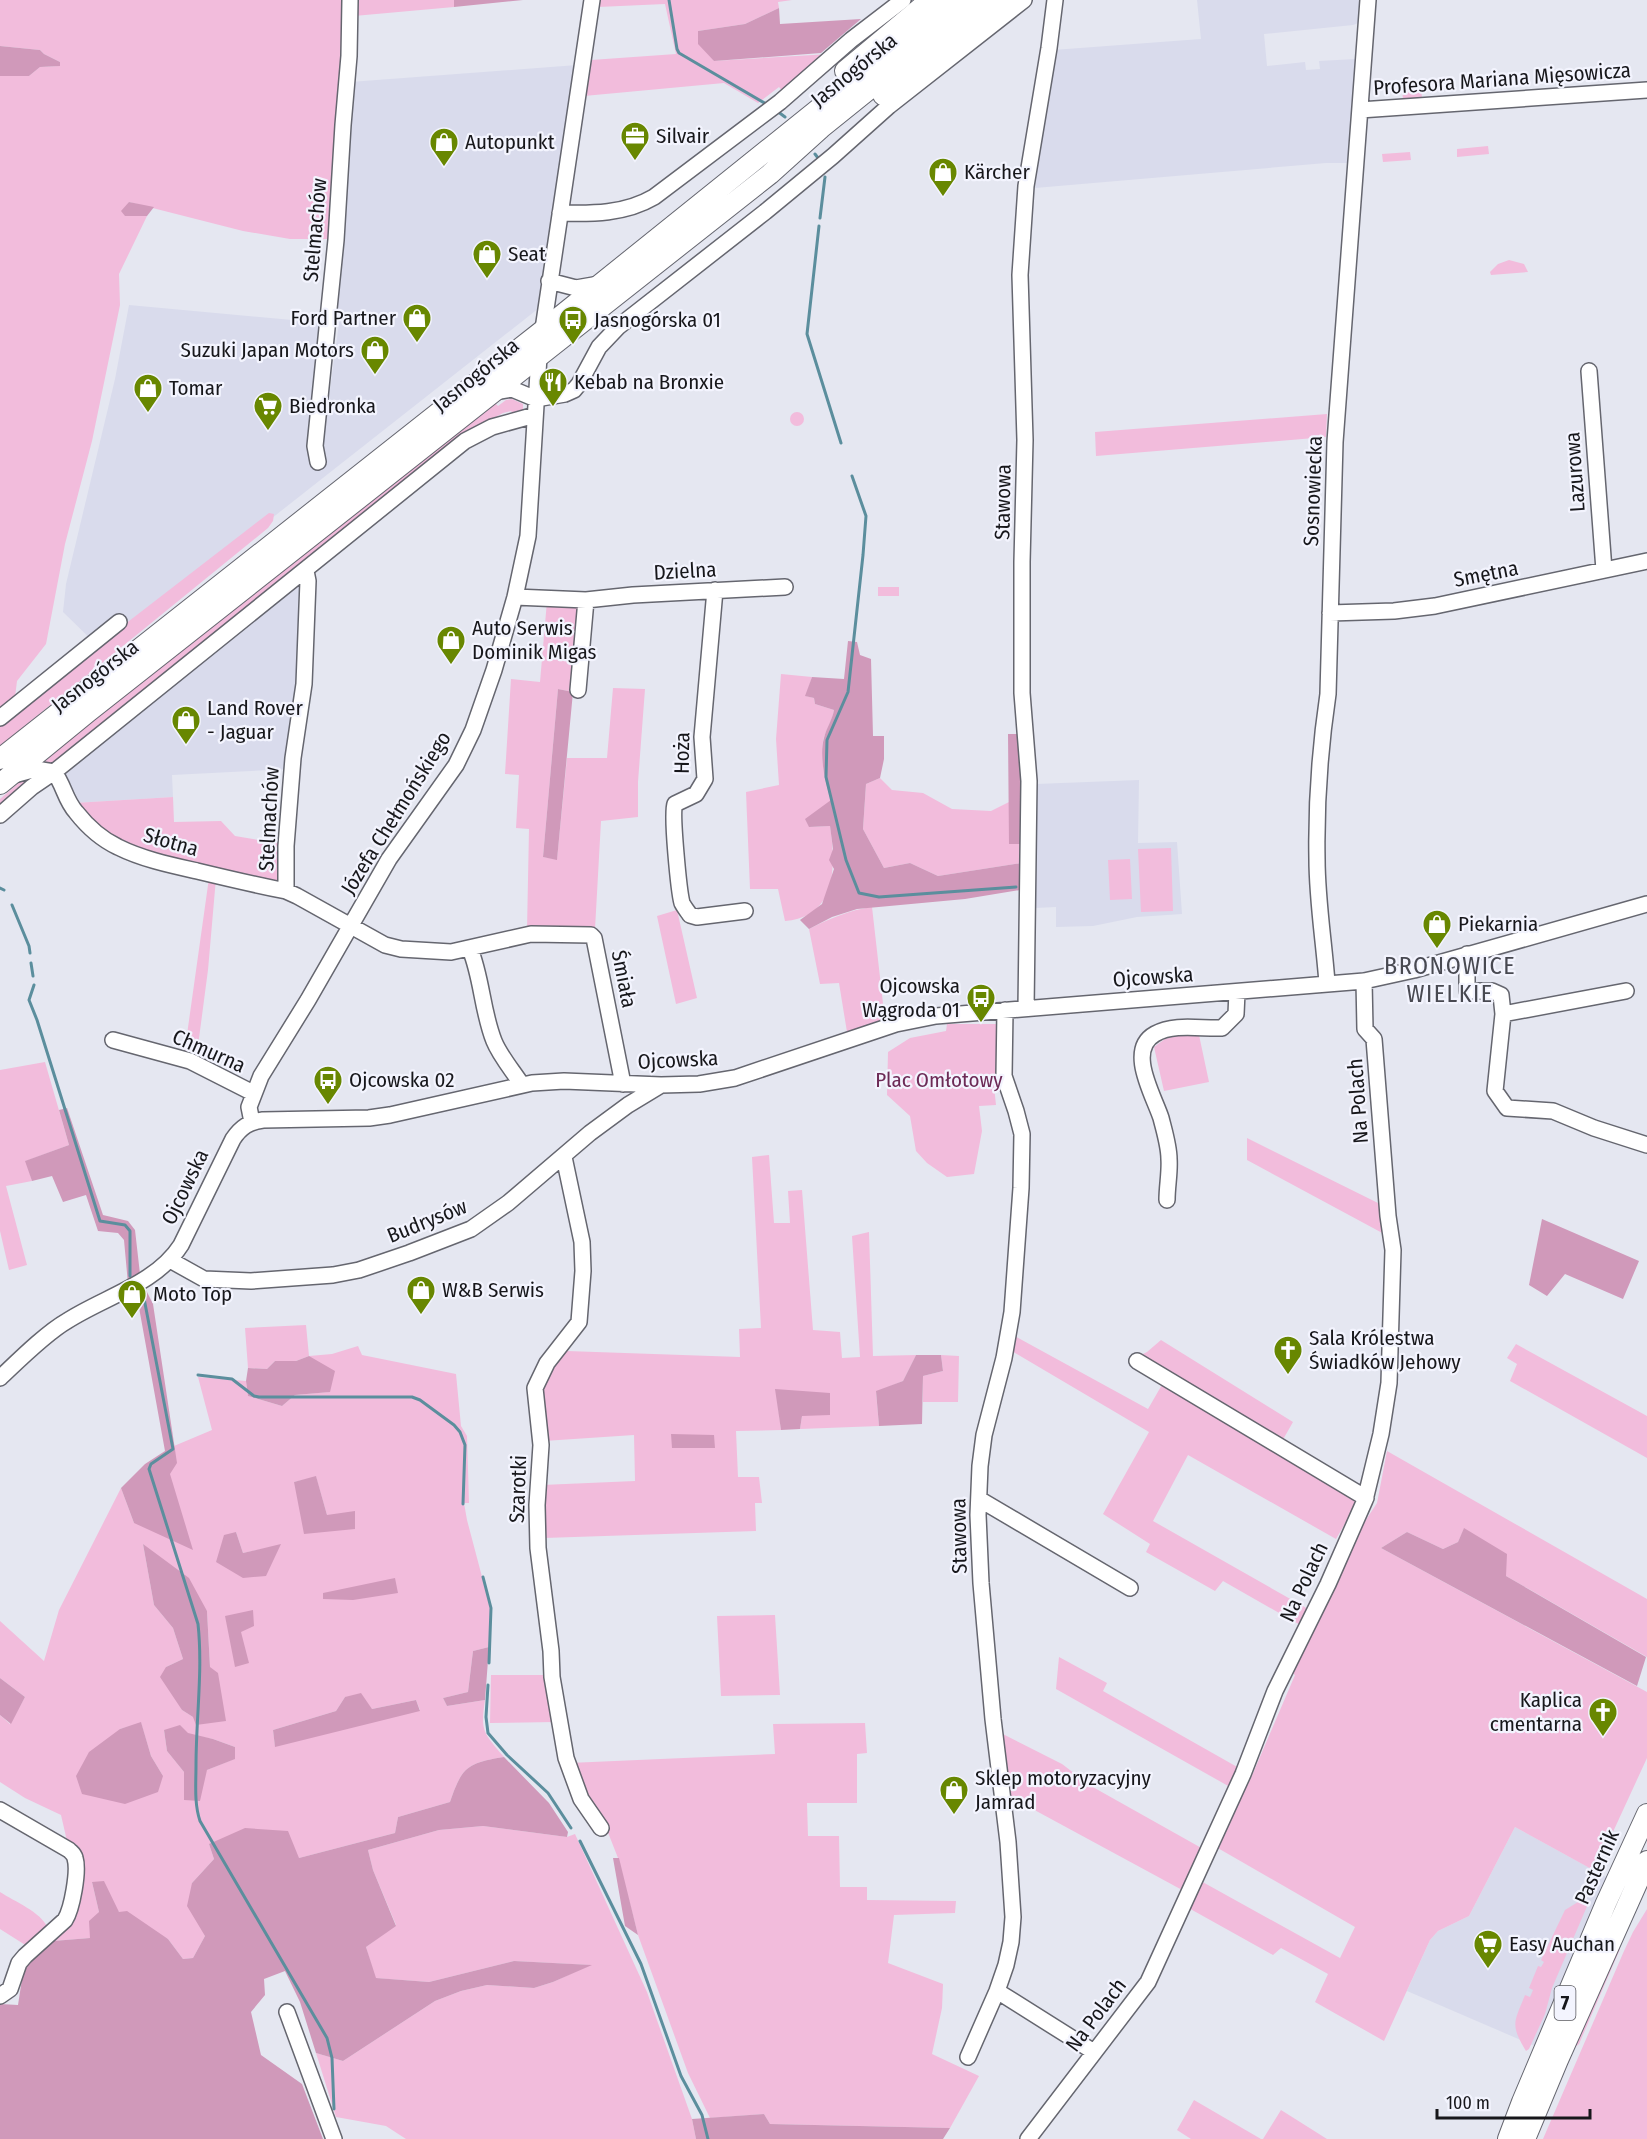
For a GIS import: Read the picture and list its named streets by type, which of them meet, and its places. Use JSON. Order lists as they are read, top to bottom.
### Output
{
  "streets": {
    "main road": ["Jasnogórska", "Pasternik", "7"],
    "street": [
      "Profesora Mariana Mięsowicza",
      "Stelmachów",
      "Lazurowa",
      "Sosnowiecka",
      "Stawowa",
      "Dzielna",
      "Smętna",
      "Hoża",
      "Józefa Chełmońskiego",
      "Słotna",
      "Ojcowska",
      "Śmiała",
      "Chmurna",
      "Na Polach",
      "Budrysów",
      "Szarotki"
    ]
  },
  "crossings": [
    ["Jasnogórska", "Józefa Chełmońskiego"],
    ["Profesora Mariana Mięsowicza", "Sosnowiecka"],
    ["Stelmachów", "Słotna"],
    ["Lazurowa", "Smętna"],
    ["Sosnowiecka", "Smętna"],
    ["Sosnowiecka", "Ojcowska"],
    ["Stawowa", "Ojcowska"],
    ["Dzielna", "Hoża"],
    ["Dzielna", "Józefa Chełmońskiego"],
    ["Józefa Chełmońskiego", "Słotna"],
    ["Józefa Chełmońskiego", "Ojcowska"],
    ["Józefa Chełmońskiego", "Śmiała"],
    ["Józefa Chełmońskiego", "Chmurna"],
    ["Słotna", "Śmiała"],
    ["Ojcowska", "Śmiała"],
    ["Ojcowska", "Na Polach"],
    ["Ojcowska", "Budrysów"],
    ["Budrysów", "Szarotki"]
  ],
  "districts": ["BRONOWICE WIELKIE"],
  "parks": ["Plac Omłotowy"],
  "places": {
    "office": ["Silvair"],
    "shop": [
      "Autopunkt",
      "Kärcher",
      "Seat",
      "Ford Partner",
      "Suzuki Japan Motors",
      "Tomar",
      "Auto Serwis Dominik Migas",
      "Land Rover - Jaguar",
      "Piekarnia",
      "W&B Serwis",
      "Moto Top",
      "Sklep motoryzacyjny Jamrad"
    ],
    "bus stop": ["Jasnogórska 01", "Ojcowska Wągroda 01", "Ojcowska 02"],
    "restaurant": ["Kebab na Bronxie"],
    "supermarket": ["Biedronka", "Easy Auchan"],
    "church": ["Sala Królestwa Świadków Jehowy", "Kaplica cmentarna"]
  },
  "scale_bar": "100 m"
}
